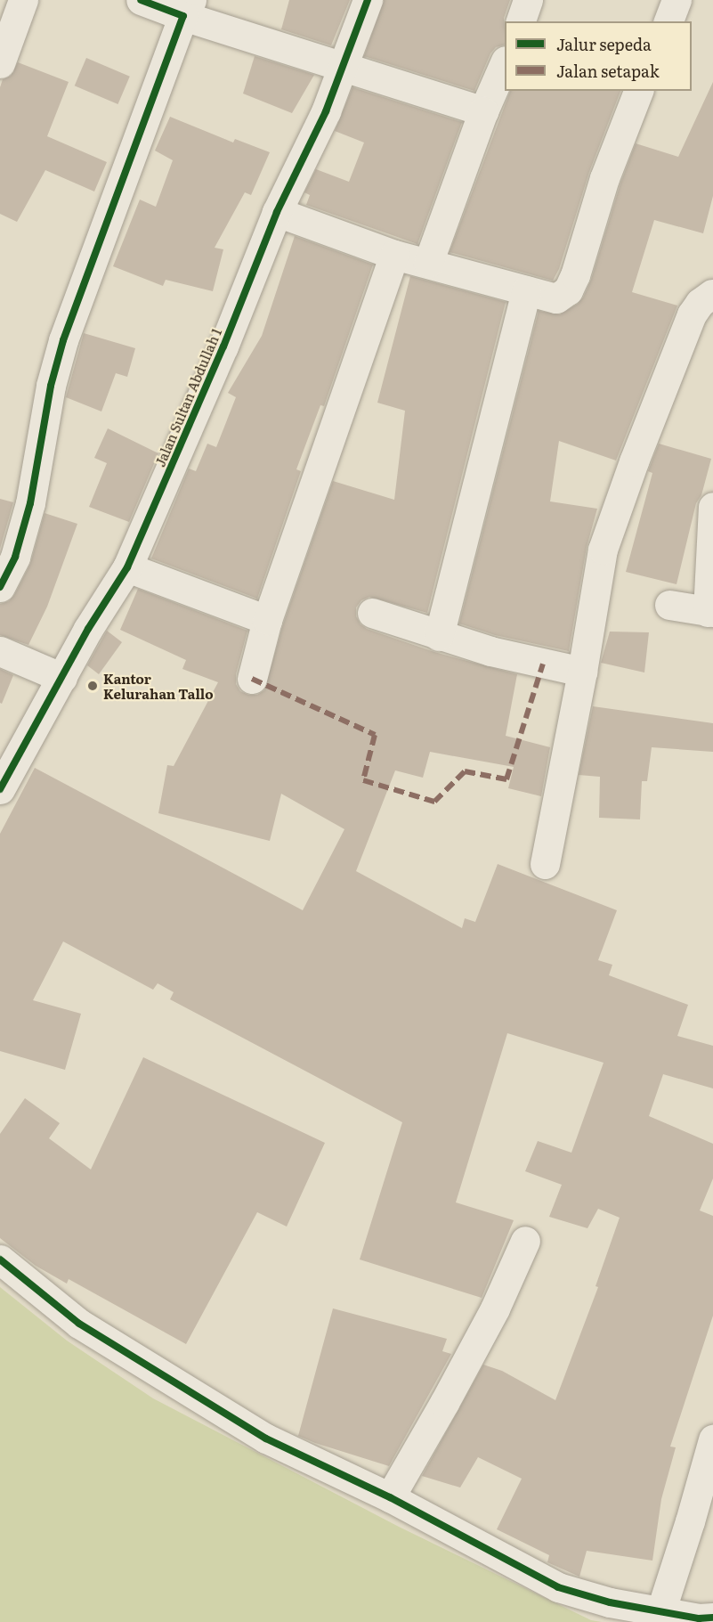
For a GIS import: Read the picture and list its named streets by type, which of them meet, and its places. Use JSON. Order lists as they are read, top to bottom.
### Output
{
  "streets": {
    "street": ["Jalan Sultan Abdullah 1"]
  },
  "places": ["Kantor Kelurahan Tallo"],
  "legend": ["Jalur sepeda", "Jalan setapak"]
}
